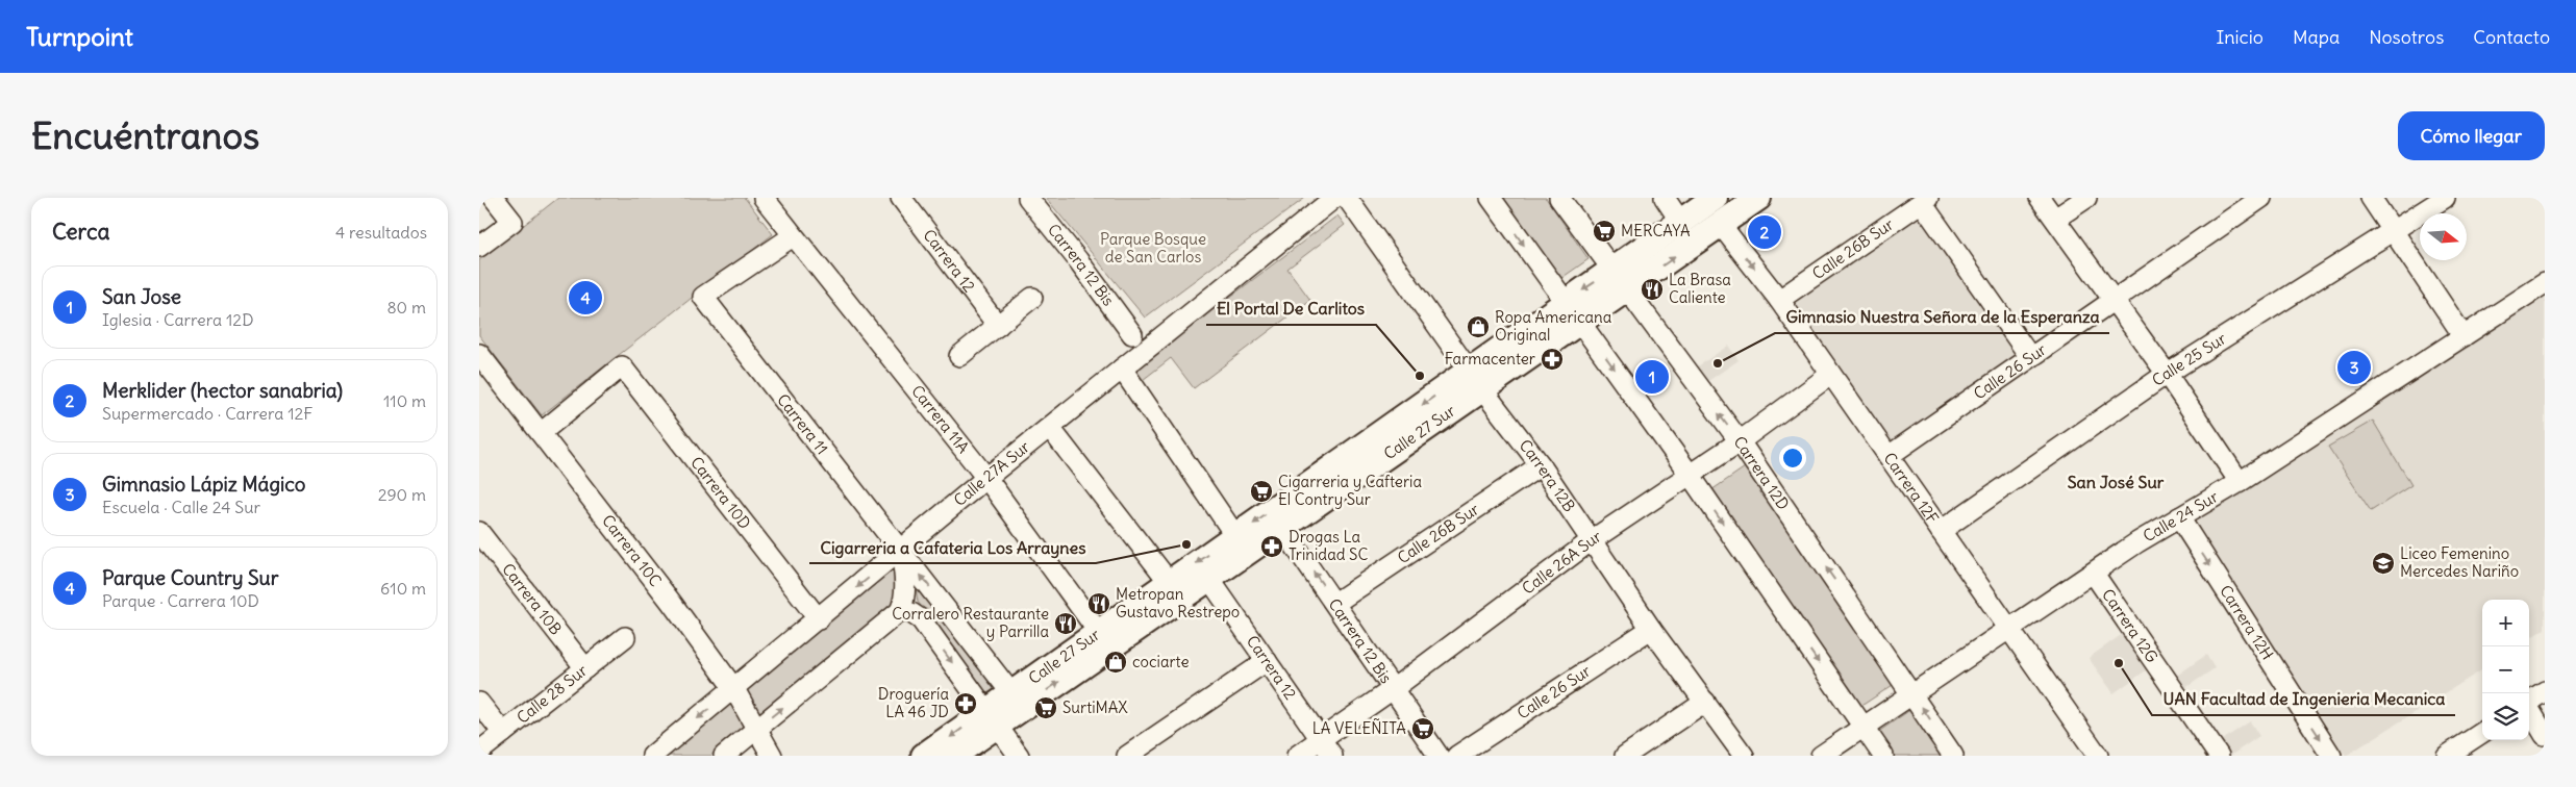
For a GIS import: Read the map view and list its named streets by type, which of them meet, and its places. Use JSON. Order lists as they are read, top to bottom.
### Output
{
  "streets": {
    "main road": ["Calle 27 Sur"],
    "street": [
      "Calle 26B Sur",
      "Carrera 12",
      "Carrera 12 Bis",
      "Calle 25 Sur",
      "Calle 26 Sur",
      "Carrera 11A",
      "Carrera 11",
      "Carrera 12D",
      "Calle 27A Sur",
      "Carrera 12B",
      "Carrera 12F",
      "Carrera 10D",
      "Calle 24 Sur",
      "Carrera 10C",
      "Calle 26A Sur",
      "Carrera 10B",
      "Carrera 12H",
      "Carrera 12G",
      "Calle 28 Sur"
    ]
  },
  "crossings": [
    ["Calle 26B Sur", "Carrera 12 Bis"],
    ["Calle 26B Sur", "Carrera 12B"],
    ["Calle 26B Sur", "Carrera 12F"],
    ["Carrera 12", "Calle 27 Sur"],
    ["Carrera 12", "Calle 26A Sur"],
    ["Carrera 12 Bis", "Calle 27 Sur"],
    ["Carrera 12 Bis", "Calle 26A Sur"],
    ["Calle 25 Sur", "Carrera 12F"],
    ["Calle 26 Sur", "Carrera 12B"],
    ["Calle 26 Sur", "Carrera 12F"],
    ["Carrera 11A", "Carrera 11"],
    ["Carrera 11A", "Calle 27 Sur"],
    ["Carrera 11A", "Calle 27A Sur"],
    ["Carrera 11", "Calle 27 Sur"],
    ["Carrera 11", "Calle 27A Sur"],
    ["Calle 27 Sur", "Carrera 12D"],
    ["Calle 27 Sur", "Carrera 12B"],
    ["Calle 27 Sur", "Carrera 12F"],
    ["Carrera 12D", "Calle 24 Sur"],
    ["Carrera 12D", "Calle 26A Sur"],
    ["Calle 27A Sur", "Carrera 10D"],
    ["Calle 27A Sur", "Carrera 10C"],
    ["Carrera 12B", "Calle 26A Sur"],
    ["Carrera 12F", "Calle 24 Sur"],
    ["Carrera 12F", "Calle 26A Sur"],
    ["Carrera 10D", "Carrera 10C"],
    ["Calle 24 Sur", "Carrera 12H"],
    ["Calle 24 Sur", "Carrera 12G"],
    ["Carrera 10B", "Calle 28 Sur"]
  ],
  "one_way": ["Carrera 12H"],
  "districts": ["San José Sur"],
  "parks": ["Parque Bosque de San Carlos"],
  "places": {
    "supermarket": [
      "MERCAYA",
      "Cigarreria y Cafteria El Contry Sur",
      "SurtiMAX",
      "LA VELEÑITA"
    ],
    "restaurant": ["La Brasa Caliente", "Metropan Gustavo Restrepo", "Corralero Restaurante y Parrilla"],
    "shop": ["Ropa Americana Original", "cociarte"],
    "pharmacy": ["Farmacenter", "Drogas La Trinidad SC", "Droguería LA 46 JD"],
    "other": [
      "Gimnasio Nuestra Señora de la Esperanza",
      "El Portal De Carlitos",
      "Cigarreria a Cafateria Los Arraynes",
      "UAN Facultad de Ingenieria Mecanica"
    ],
    "school or university": ["Liceo Femenino Mercedes Nariño"]
  },
  "north": "right",
  "page": {
    "header": "Turnpoint",
    "nav": [
      "Inicio",
      "Mapa",
      "Nosotros",
      "Contacto"
    ],
    "buttons": "Cómo llegar",
    "title": "Encuéntranos",
    "heading": ["Cerca", "4 resultados"],
    "pins": [
      "2",
      "4",
      "3",
      "1"
    ],
    "list": [
      {
        "mark": "1",
        "name": "San Jose",
        "note": "Iglesia · Carrera 12D",
        "value": "80 m"
      },
      {
        "mark": "2",
        "name": "Merklider (hector sanabria)",
        "note": "Supermercado · Carrera 12F",
        "value": "110 m"
      },
      {
        "mark": "3",
        "name": "Gimnasio Lápiz Mágico",
        "note": "Escuela · Calle 24 Sur",
        "value": "290 m"
      },
      {
        "mark": "4",
        "name": "Parque Country Sur",
        "note": "Parque · Carrera 10D",
        "value": "610 m"
      }
    ],
    "map_buttons": ["+", "−"]
  }
}
